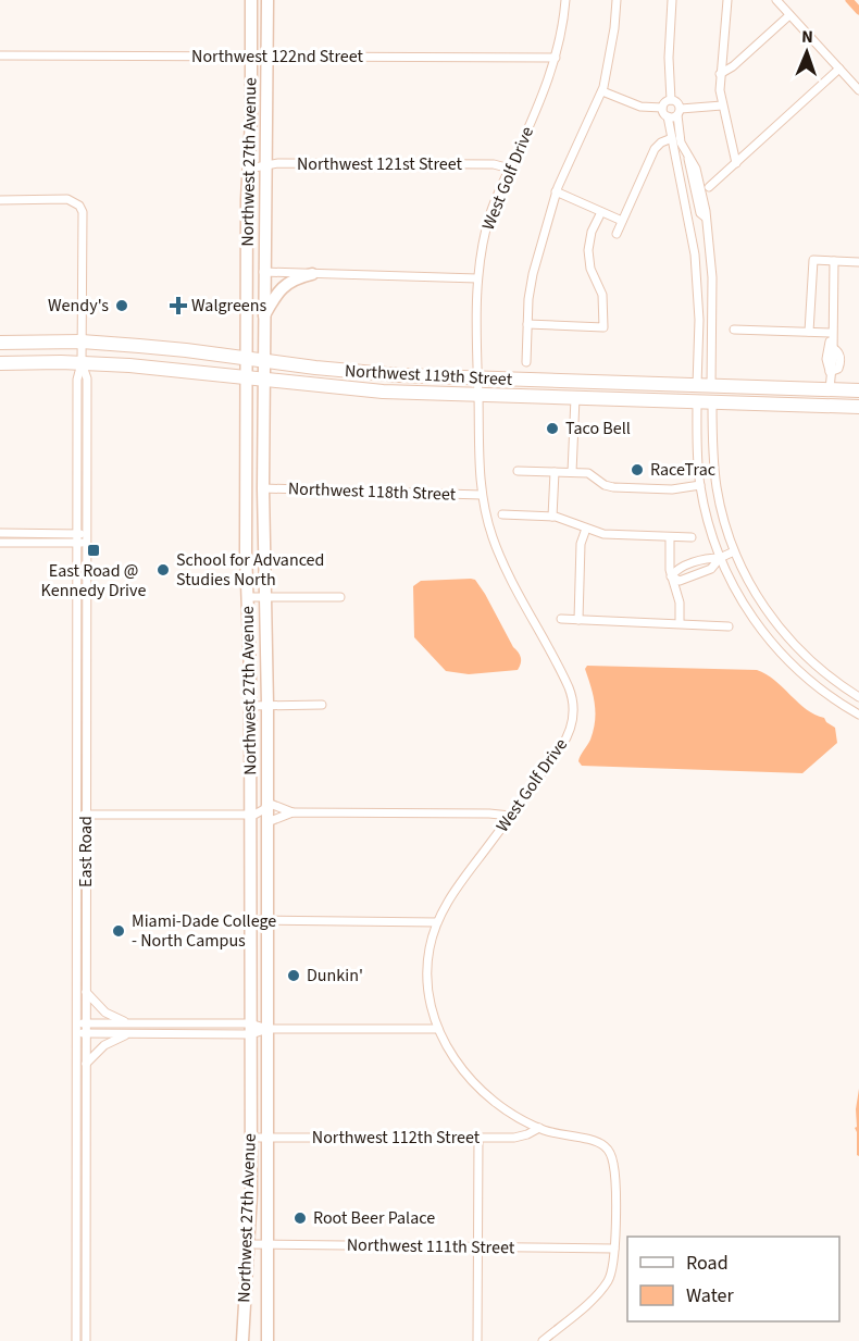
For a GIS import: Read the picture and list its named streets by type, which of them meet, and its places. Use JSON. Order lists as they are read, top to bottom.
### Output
{
  "streets": {
    "highway": ["Northwest 119th Street"],
    "main road": ["Northwest 27th Avenue"],
    "street": [
      "Northwest 122nd Street",
      "Northwest 121st Street",
      "West Golf Drive",
      "Northwest 118th Street",
      "East Road",
      "Northwest 112th Street",
      "Northwest 111th Street"
    ]
  },
  "crossings": [
    ["Northwest 122nd Street", "Northwest 27th Avenue"],
    ["Northwest 122nd Street", "West Golf Drive"],
    ["Northwest 27th Avenue", "Northwest 121st Street"],
    ["Northwest 27th Avenue", "Northwest 119th Street"],
    ["Northwest 27th Avenue", "Northwest 118th Street"],
    ["Northwest 27th Avenue", "Northwest 112th Street"],
    ["Northwest 27th Avenue", "Northwest 111th Street"],
    ["Northwest 121st Street", "West Golf Drive"],
    ["West Golf Drive", "Northwest 119th Street"],
    ["West Golf Drive", "Northwest 118th Street"],
    ["West Golf Drive", "Northwest 112th Street"],
    ["West Golf Drive", "Northwest 111th Street"],
    ["Northwest 119th Street", "East Road"]
  ],
  "places": {
    "other": [
      "Wendy's",
      "Taco Bell",
      "RaceTrac",
      "School for Advanced Studies North",
      "Miami-Dade College - North Campus",
      "Dunkin'",
      "Root Beer Palace"
    ],
    "health": ["Walgreens"],
    "transit": ["East Road @ Kennedy Drive"]
  },
  "legend": ["Road", "Water"],
  "north": "top"
}
